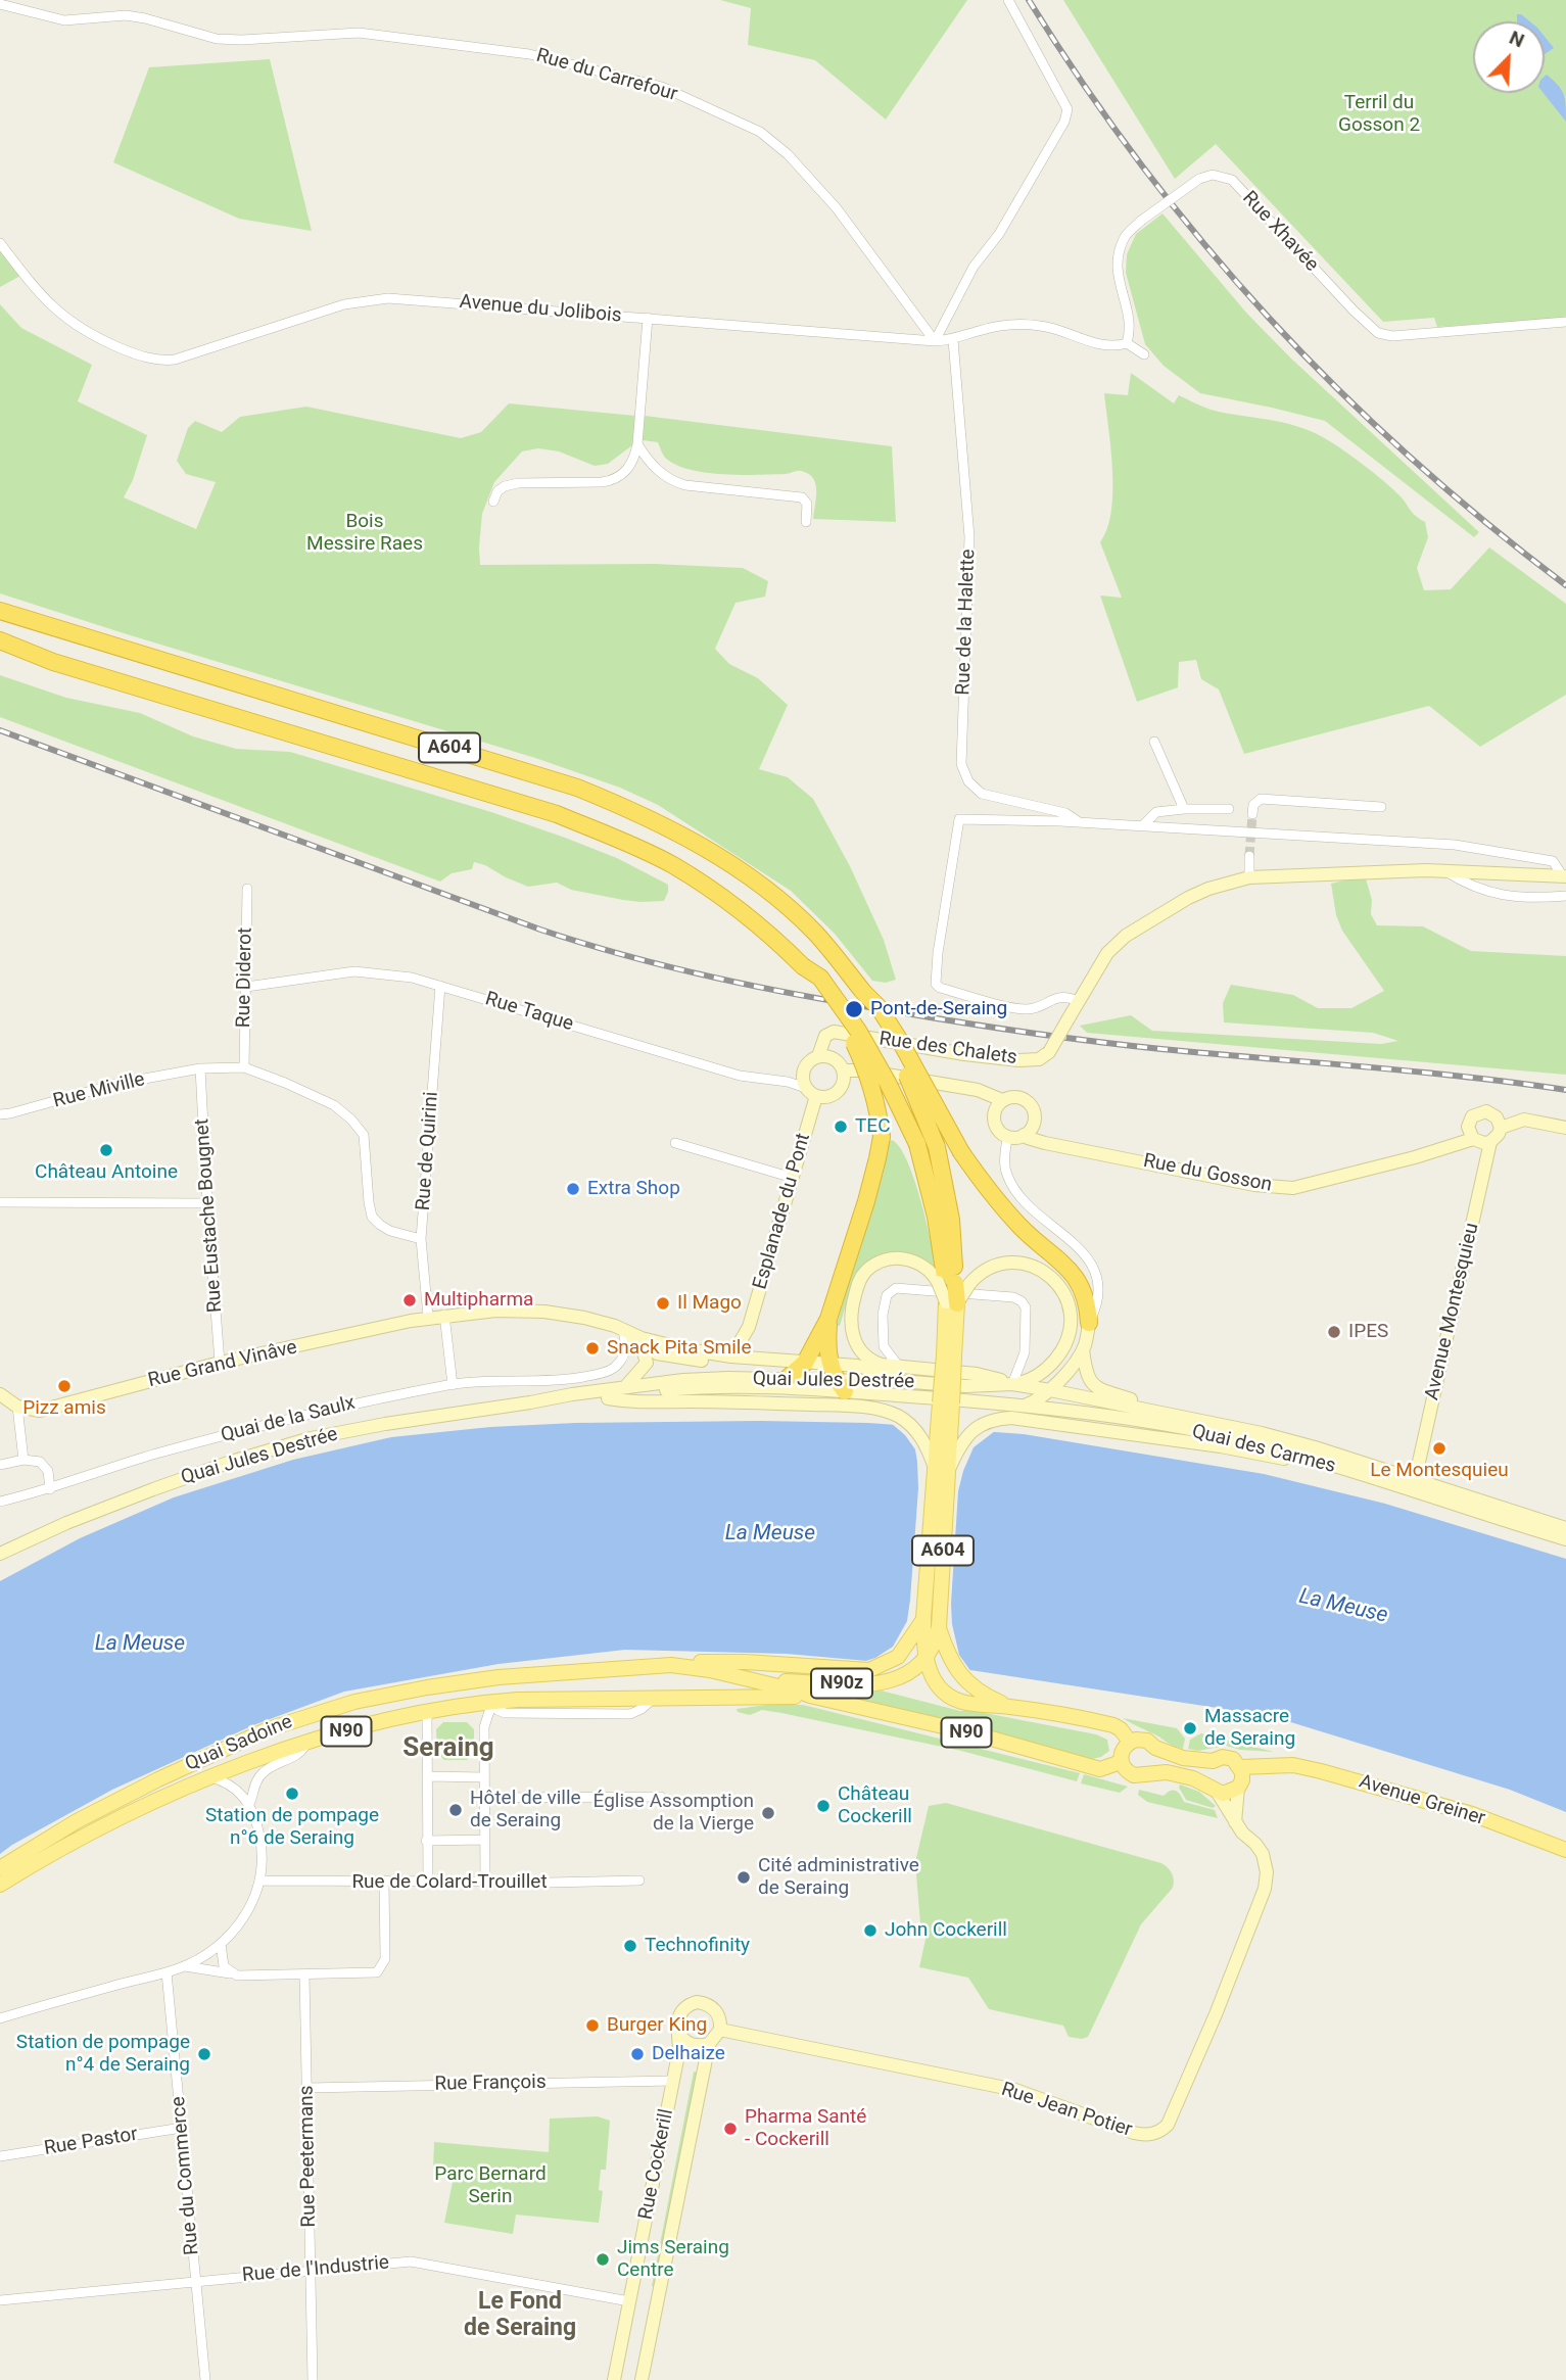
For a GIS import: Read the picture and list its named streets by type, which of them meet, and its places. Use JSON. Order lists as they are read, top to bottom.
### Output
{
  "streets": {
    "highway": ["A604"],
    "main road": [
      "Rue des Chalets",
      "Rue du Gosson",
      "Esplanade du Pont",
      "Avenue Montesquieu",
      "Rue Grand Vinâve",
      "Quai Jules Destrée",
      "Quai des Carmes",
      "N90z",
      "N90",
      "Quai Sadoine",
      "Avenue Greiner",
      "Rue Jean Potier",
      "Rue Cockerill"
    ],
    "street": [
      "Rue du Carrefour",
      "Rue Xhavée",
      "Avenue du Jolibois",
      "Rue de la Halette",
      "Rue Diderot",
      "Rue Taque",
      "Rue Miville",
      "Rue de Quirini",
      "Rue Eustache Bougnet",
      "Quai de la Saulx",
      "Rue de Colard-Trouillet",
      "Rue François",
      "Rue Pastor",
      "Rue Peetermans",
      "Rue du Commerce",
      "Rue de l'Industrie"
    ]
  },
  "crossings": [
    ["Rue du Carrefour", "Avenue du Jolibois"],
    ["Rue Xhavée", "Avenue du Jolibois"],
    ["Avenue du Jolibois", "Rue de la Halette"],
    ["A604", "Quai Jules Destrée"],
    ["A604", "Quai des Carmes"],
    ["A604", "N90z"],
    ["Rue Diderot", "Rue Taque"],
    ["Rue Diderot", "Rue Miville"],
    ["Rue Taque", "Rue des Chalets"],
    ["Rue Taque", "Rue de Quirini"],
    ["Rue Taque", "Esplanade du Pont"],
    ["Rue des Chalets", "Esplanade du Pont"],
    ["Rue Miville", "Rue Eustache Bougnet"],
    ["Rue de Quirini", "Rue Grand Vinâve"],
    ["Rue du Gosson", "Avenue Montesquieu"],
    ["Rue Eustache Bougnet", "Rue Grand Vinâve"],
    ["Avenue Montesquieu", "Quai des Carmes"],
    ["Rue Grand Vinâve", "Quai de la Saulx"],
    ["Quai Jules Destrée", "Quai des Carmes"],
    ["N90z", "N90"],
    ["N90z", "Quai Sadoine"],
    ["N90", "Quai Sadoine"],
    ["Avenue Greiner", "Rue Jean Potier"],
    ["Rue François", "Rue Peetermans"],
    ["Rue François", "Rue Cockerill"],
    ["Rue Jean Potier", "Rue Cockerill"],
    ["Rue Pastor", "Rue du Commerce"],
    ["Rue Peetermans", "Rue de l'Industrie"],
    ["Rue Cockerill", "Rue de l'Industrie"],
    ["Rue du Commerce", "Rue de l'Industrie"]
  ],
  "districts": ["Seraing", "Le Fond de Seraing"],
  "water": ["La Meuse"],
  "parks": ["Terril du Gosson 2", "Bois Messire Raes", "Parc Bernard Serin"],
  "places": [
    "Pont-de-Seraing",
    "TEC",
    "Château Antoine",
    "Extra Shop",
    "Multipharma",
    "Il Mago",
    "IPES",
    "Snack Pita Smile",
    "Pizz amis",
    "Le Montesquieu",
    "Massacre de Seraing",
    "Station de pompage n°6 de Seraing",
    "Château Cockerill",
    "Hôtel de ville de Seraing",
    "Église Assomption de la Vierge",
    "Cité administrative de Seraing",
    "John Cockerill",
    "Technofinity",
    "Burger King",
    "Station de pompage n°4 de Seraing",
    "Delhaize",
    "Pharma Santé - Cockerill",
    "Jims Seraing Centre"
  ],
  "north": "top right"
}
